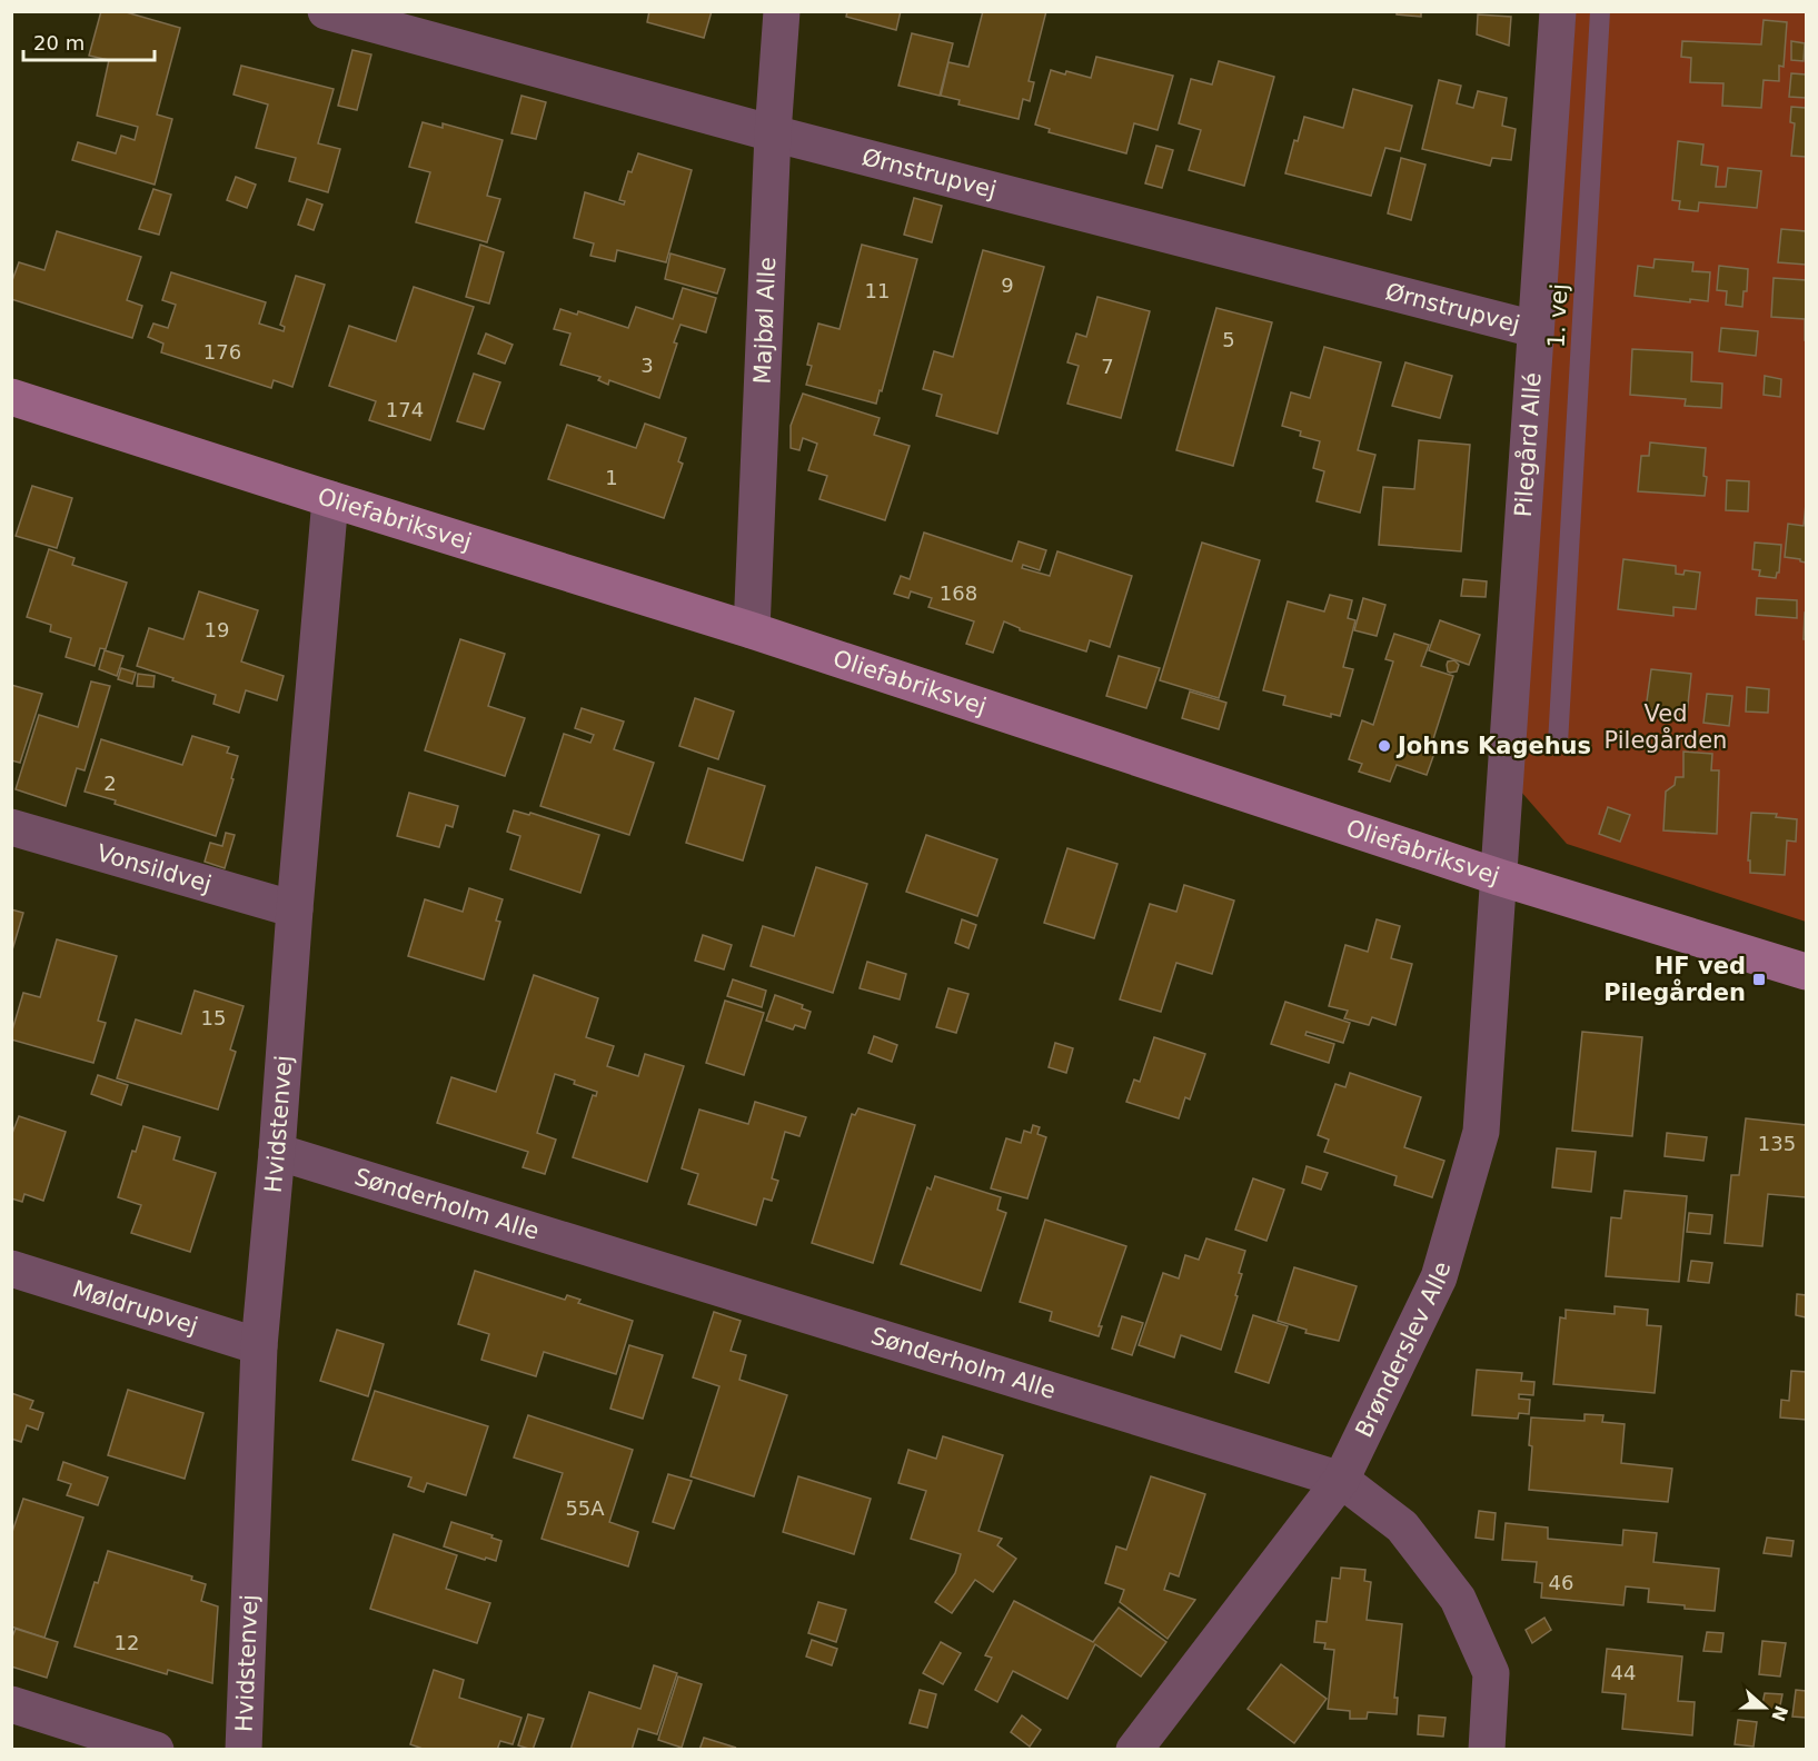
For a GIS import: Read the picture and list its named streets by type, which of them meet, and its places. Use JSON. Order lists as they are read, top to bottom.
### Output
{
  "streets": {
    "street": [
      "Ørnstrupvej",
      "Majbøl Alle",
      "Pilegård Allé",
      "Oliefabriksvej",
      "Vonsildvej",
      "Hvidstenvej",
      "Sønderholm Alle",
      "Møldrupvej",
      "Brønderslev Alle"
    ],
    "lane": ["1. vej"]
  },
  "crossings": [
    ["Ørnstrupvej", "Majbøl Alle"],
    ["Ørnstrupvej", "Pilegård Allé"],
    ["Majbøl Alle", "Oliefabriksvej"],
    ["Pilegård Allé", "Oliefabriksvej"],
    ["Pilegård Allé", "Brønderslev Alle"],
    ["Oliefabriksvej", "Hvidstenvej"],
    ["Oliefabriksvej", "Brønderslev Alle"],
    ["Vonsildvej", "Hvidstenvej"],
    ["Hvidstenvej", "Sønderholm Alle"],
    ["Hvidstenvej", "Møldrupvej"],
    ["Sønderholm Alle", "Brønderslev Alle"]
  ],
  "parks": ["Ved Pilegården"],
  "places": {
    "other": ["Johns Kagehus"],
    "transit": ["HF ved Pilegården"]
  },
  "house_numbers": [
    "9",
    "11",
    "5",
    "176",
    "3",
    "7",
    "174",
    "1",
    "168",
    "19",
    "2",
    "15",
    "135",
    "55A",
    "46",
    "12",
    "44"
  ],
  "scale_bar": "20 m",
  "north": "right"
}
